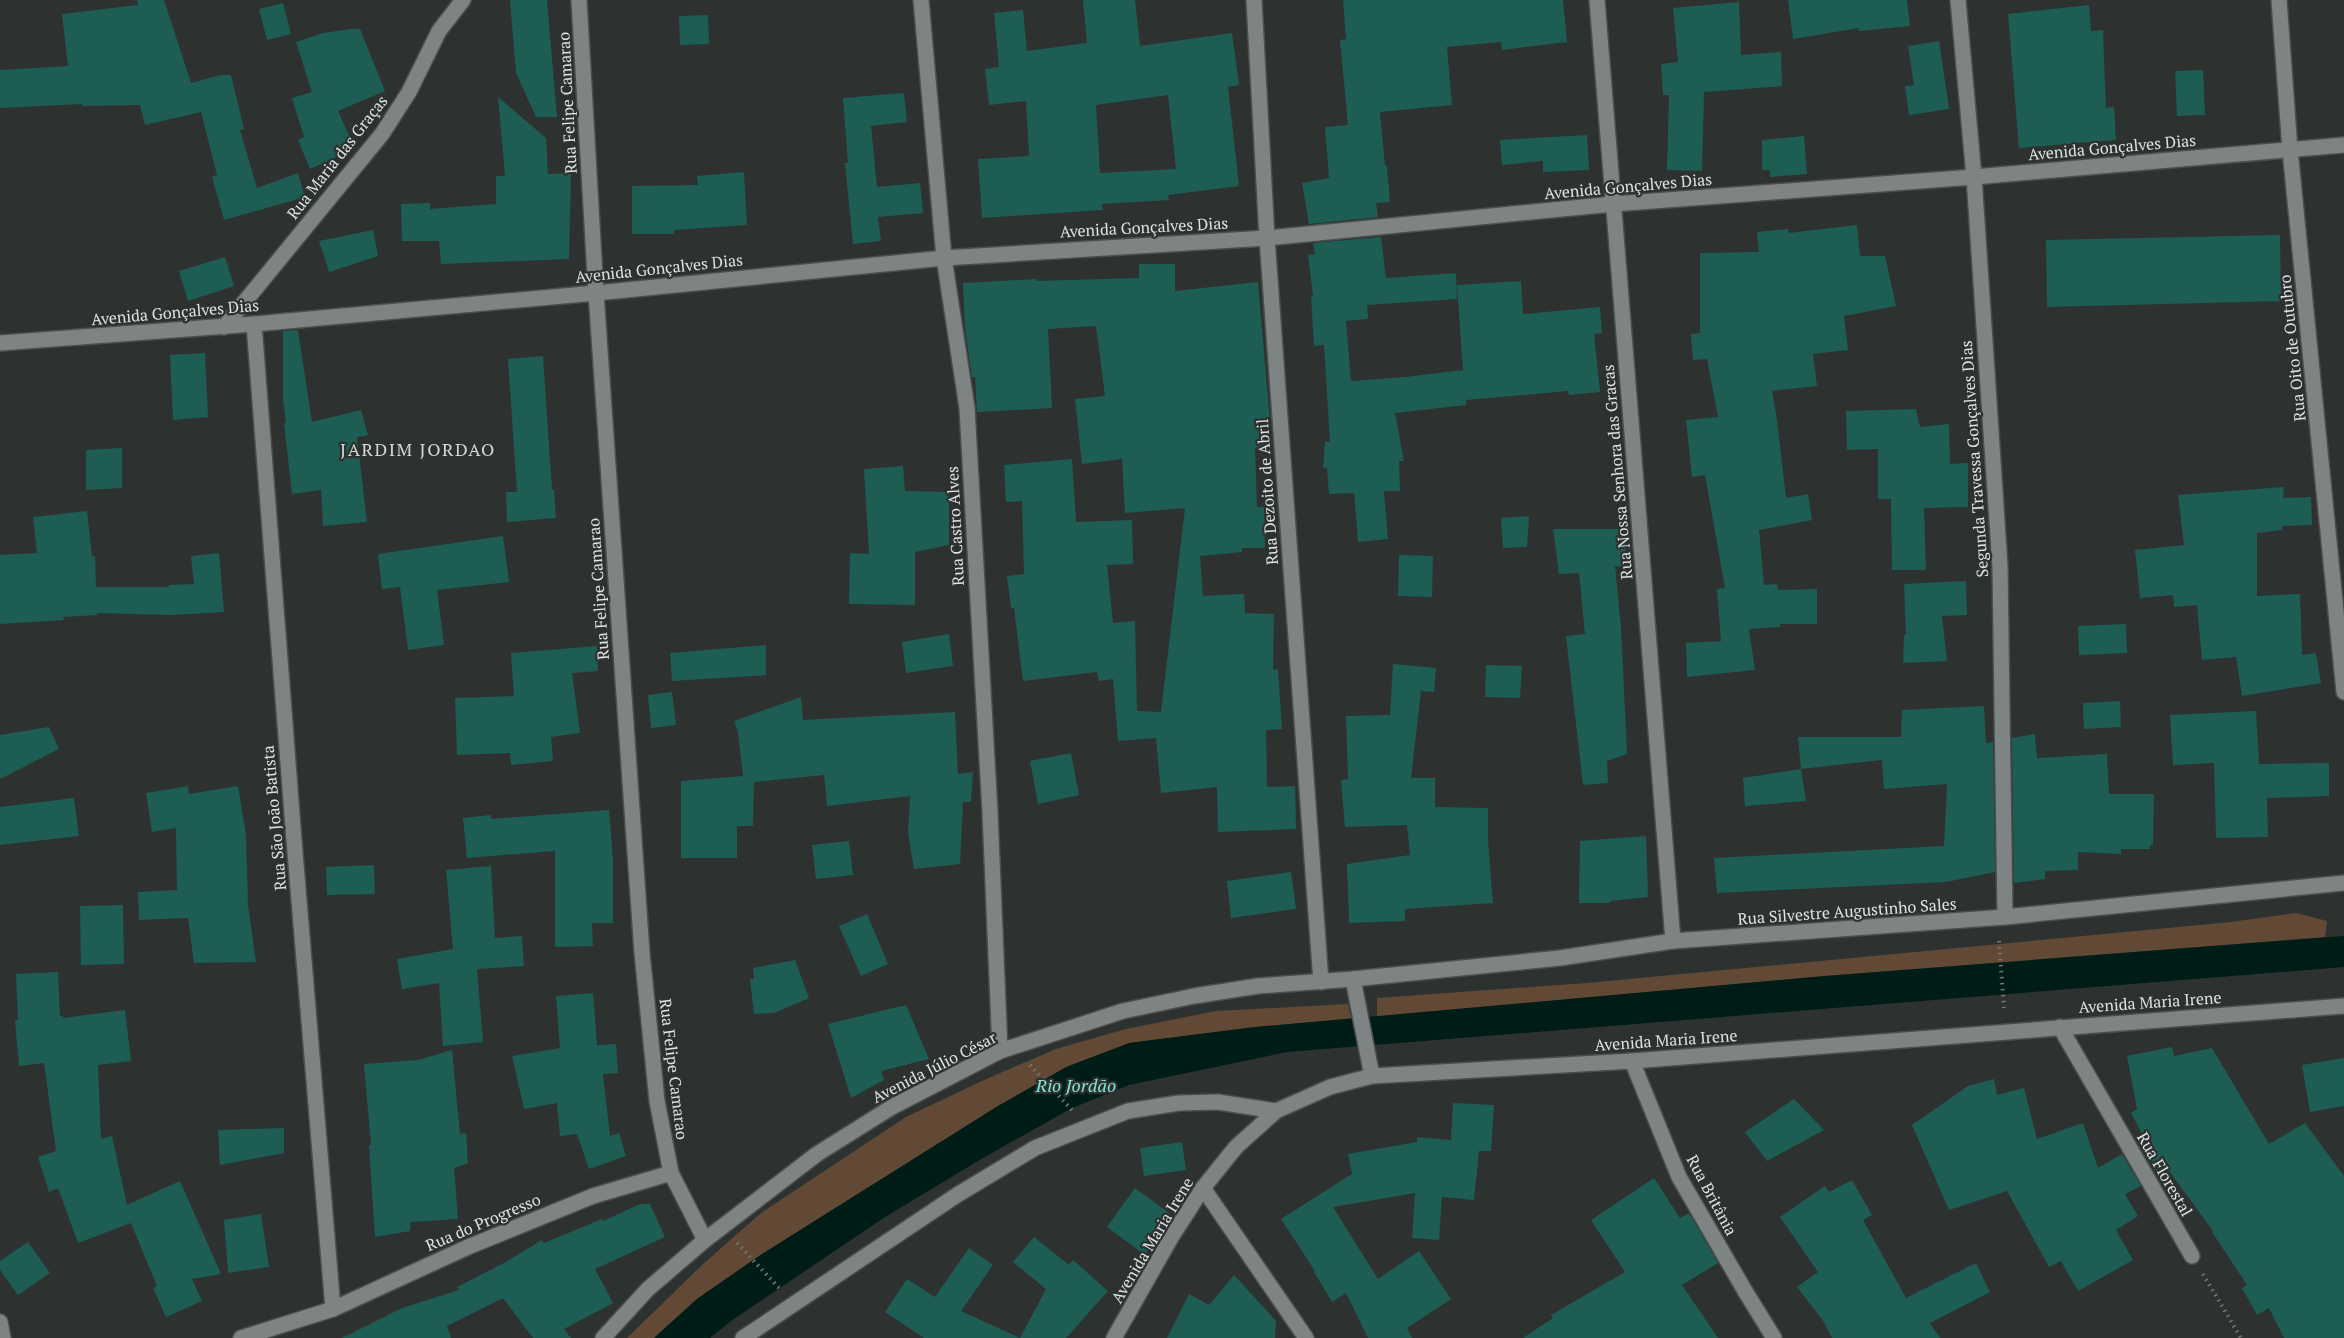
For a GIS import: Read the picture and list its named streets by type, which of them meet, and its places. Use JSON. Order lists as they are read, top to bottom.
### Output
{
  "streets": {
    "street": [
      "Rua Felipe Camarao",
      "Avenida Gonçalves Dias",
      "Rua Maria das Graças",
      "Rua Oito de Outubro",
      "Segunda Travessa Gonçalves Dias",
      "Rua Nossa Senhora das Gracas",
      "Rua Dezoito de Abril",
      "Rua Castro Alves",
      "Rua São João Batista",
      "Rua Silvestre Augustinho Sales",
      "Avenida Maria Irene",
      "Avenida Júlio César",
      "Rua Florestal",
      "Rua Britânia",
      "Rua do Progresso"
    ]
  },
  "crossings": [
    ["Rua Felipe Camarao", "Avenida Gonçalves Dias"],
    ["Rua Felipe Camarao", "Rua do Progresso"],
    ["Avenida Gonçalves Dias", "Rua Maria das Graças"],
    ["Avenida Gonçalves Dias", "Rua Oito de Outubro"],
    ["Avenida Gonçalves Dias", "Segunda Travessa Gonçalves Dias"],
    ["Avenida Gonçalves Dias", "Rua Nossa Senhora das Gracas"],
    ["Avenida Gonçalves Dias", "Rua Dezoito de Abril"],
    ["Avenida Gonçalves Dias", "Rua Castro Alves"],
    ["Avenida Gonçalves Dias", "Rua São João Batista"],
    ["Segunda Travessa Gonçalves Dias", "Rua Silvestre Augustinho Sales"],
    ["Rua Nossa Senhora das Gracas", "Rua Silvestre Augustinho Sales"],
    ["Rua Dezoito de Abril", "Avenida Júlio César"],
    ["Rua Castro Alves", "Avenida Júlio César"],
    ["Rua São João Batista", "Rua do Progresso"],
    ["Rua Silvestre Augustinho Sales", "Avenida Júlio César"],
    ["Avenida Maria Irene", "Rua Florestal"],
    ["Avenida Maria Irene", "Rua Britânia"]
  ],
  "districts": ["JARDIM JORDAO"],
  "water": ["Rio Jordão"]
}
